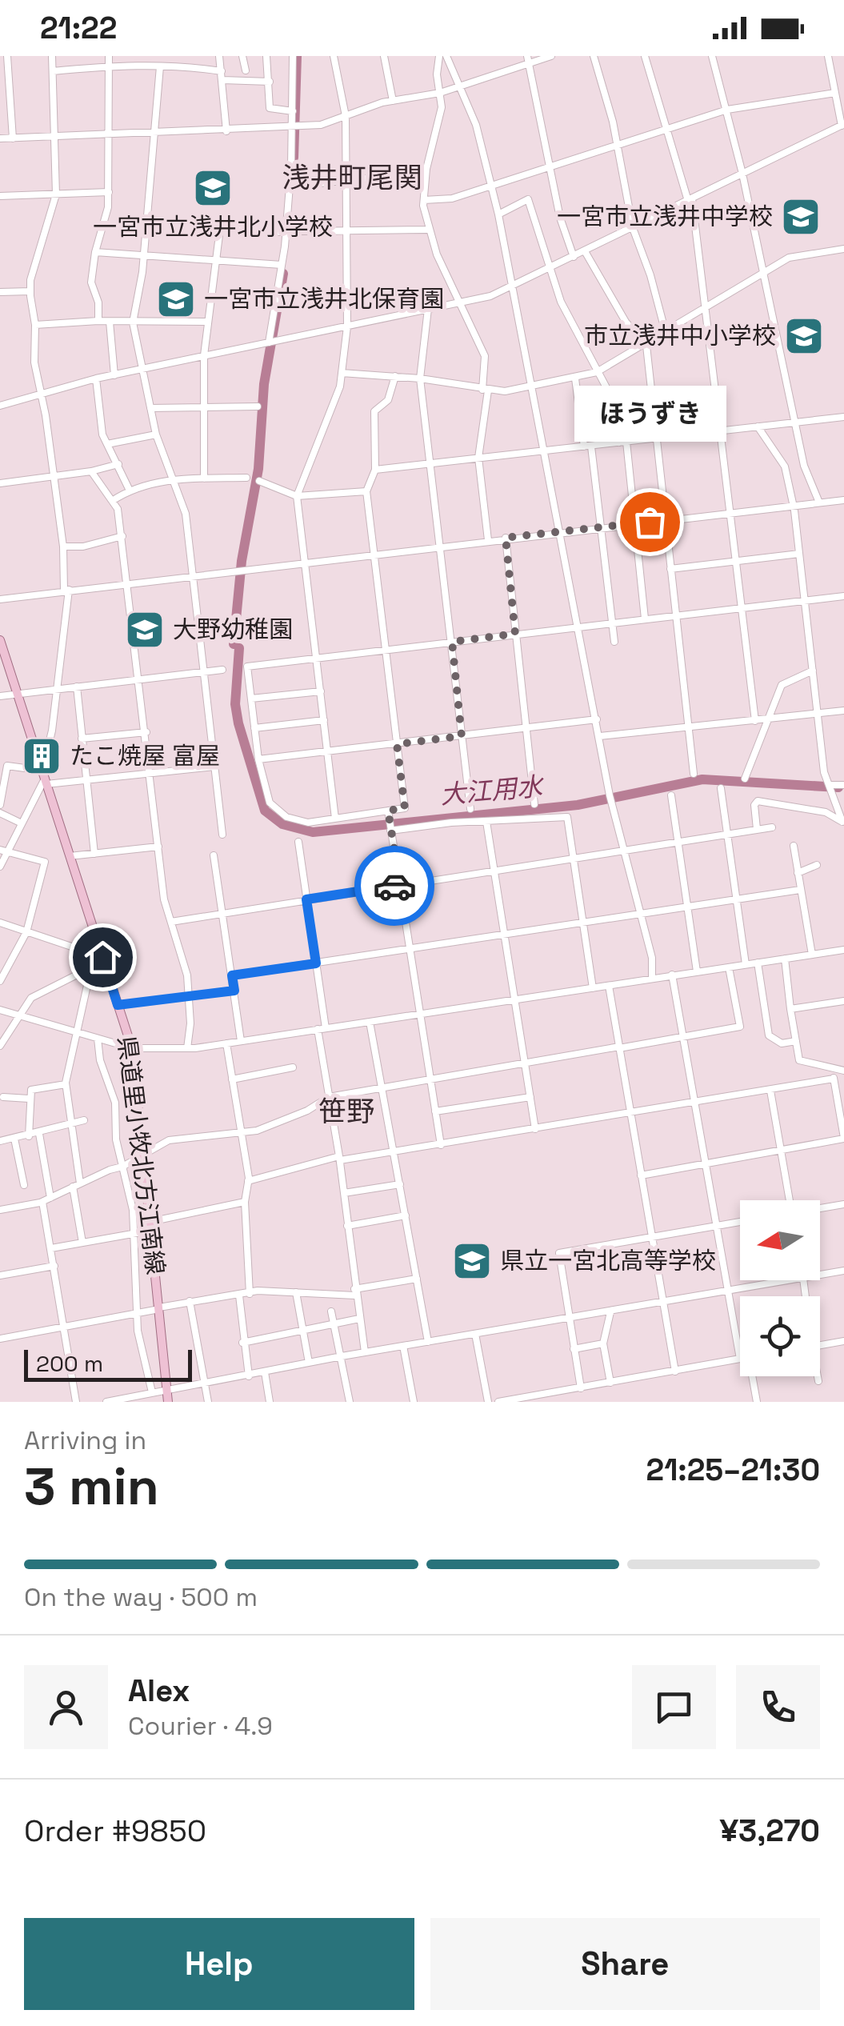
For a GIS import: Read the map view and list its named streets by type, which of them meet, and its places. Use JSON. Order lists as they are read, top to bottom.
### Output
{
  "streets": {
    "main road": ["県道里小牧北方江南線"]
  },
  "districts": ["浅井町尾関", "笹野"],
  "water": ["大江用水"],
  "places": {
    "school or university": [
      "一宮市立浅井北小学校",
      "一宮市立浅井中学校",
      "一宮市立浅井北保育園",
      "市立浅井中小学校",
      "大野幼稚園",
      "県立一宮北高等学校"
    ],
    "other": ["ほうずき"],
    "building": ["たこ焼屋 富屋"]
  },
  "scale_bar": "200 m",
  "north": "left",
  "page": {
    "status": "21:22",
    "bubble": "ほうずき",
    "scale": "200 m",
    "heading": ["3 min", "Arriving in", "21:25–21:30"],
    "panel": [
      "Alex",
      "Courier · 4.9",
      "Order #9850",
      "¥3,270"
    ],
    "bar": "On the way · 500 m",
    "buttons": ["Help", "Share"]
  }
}
